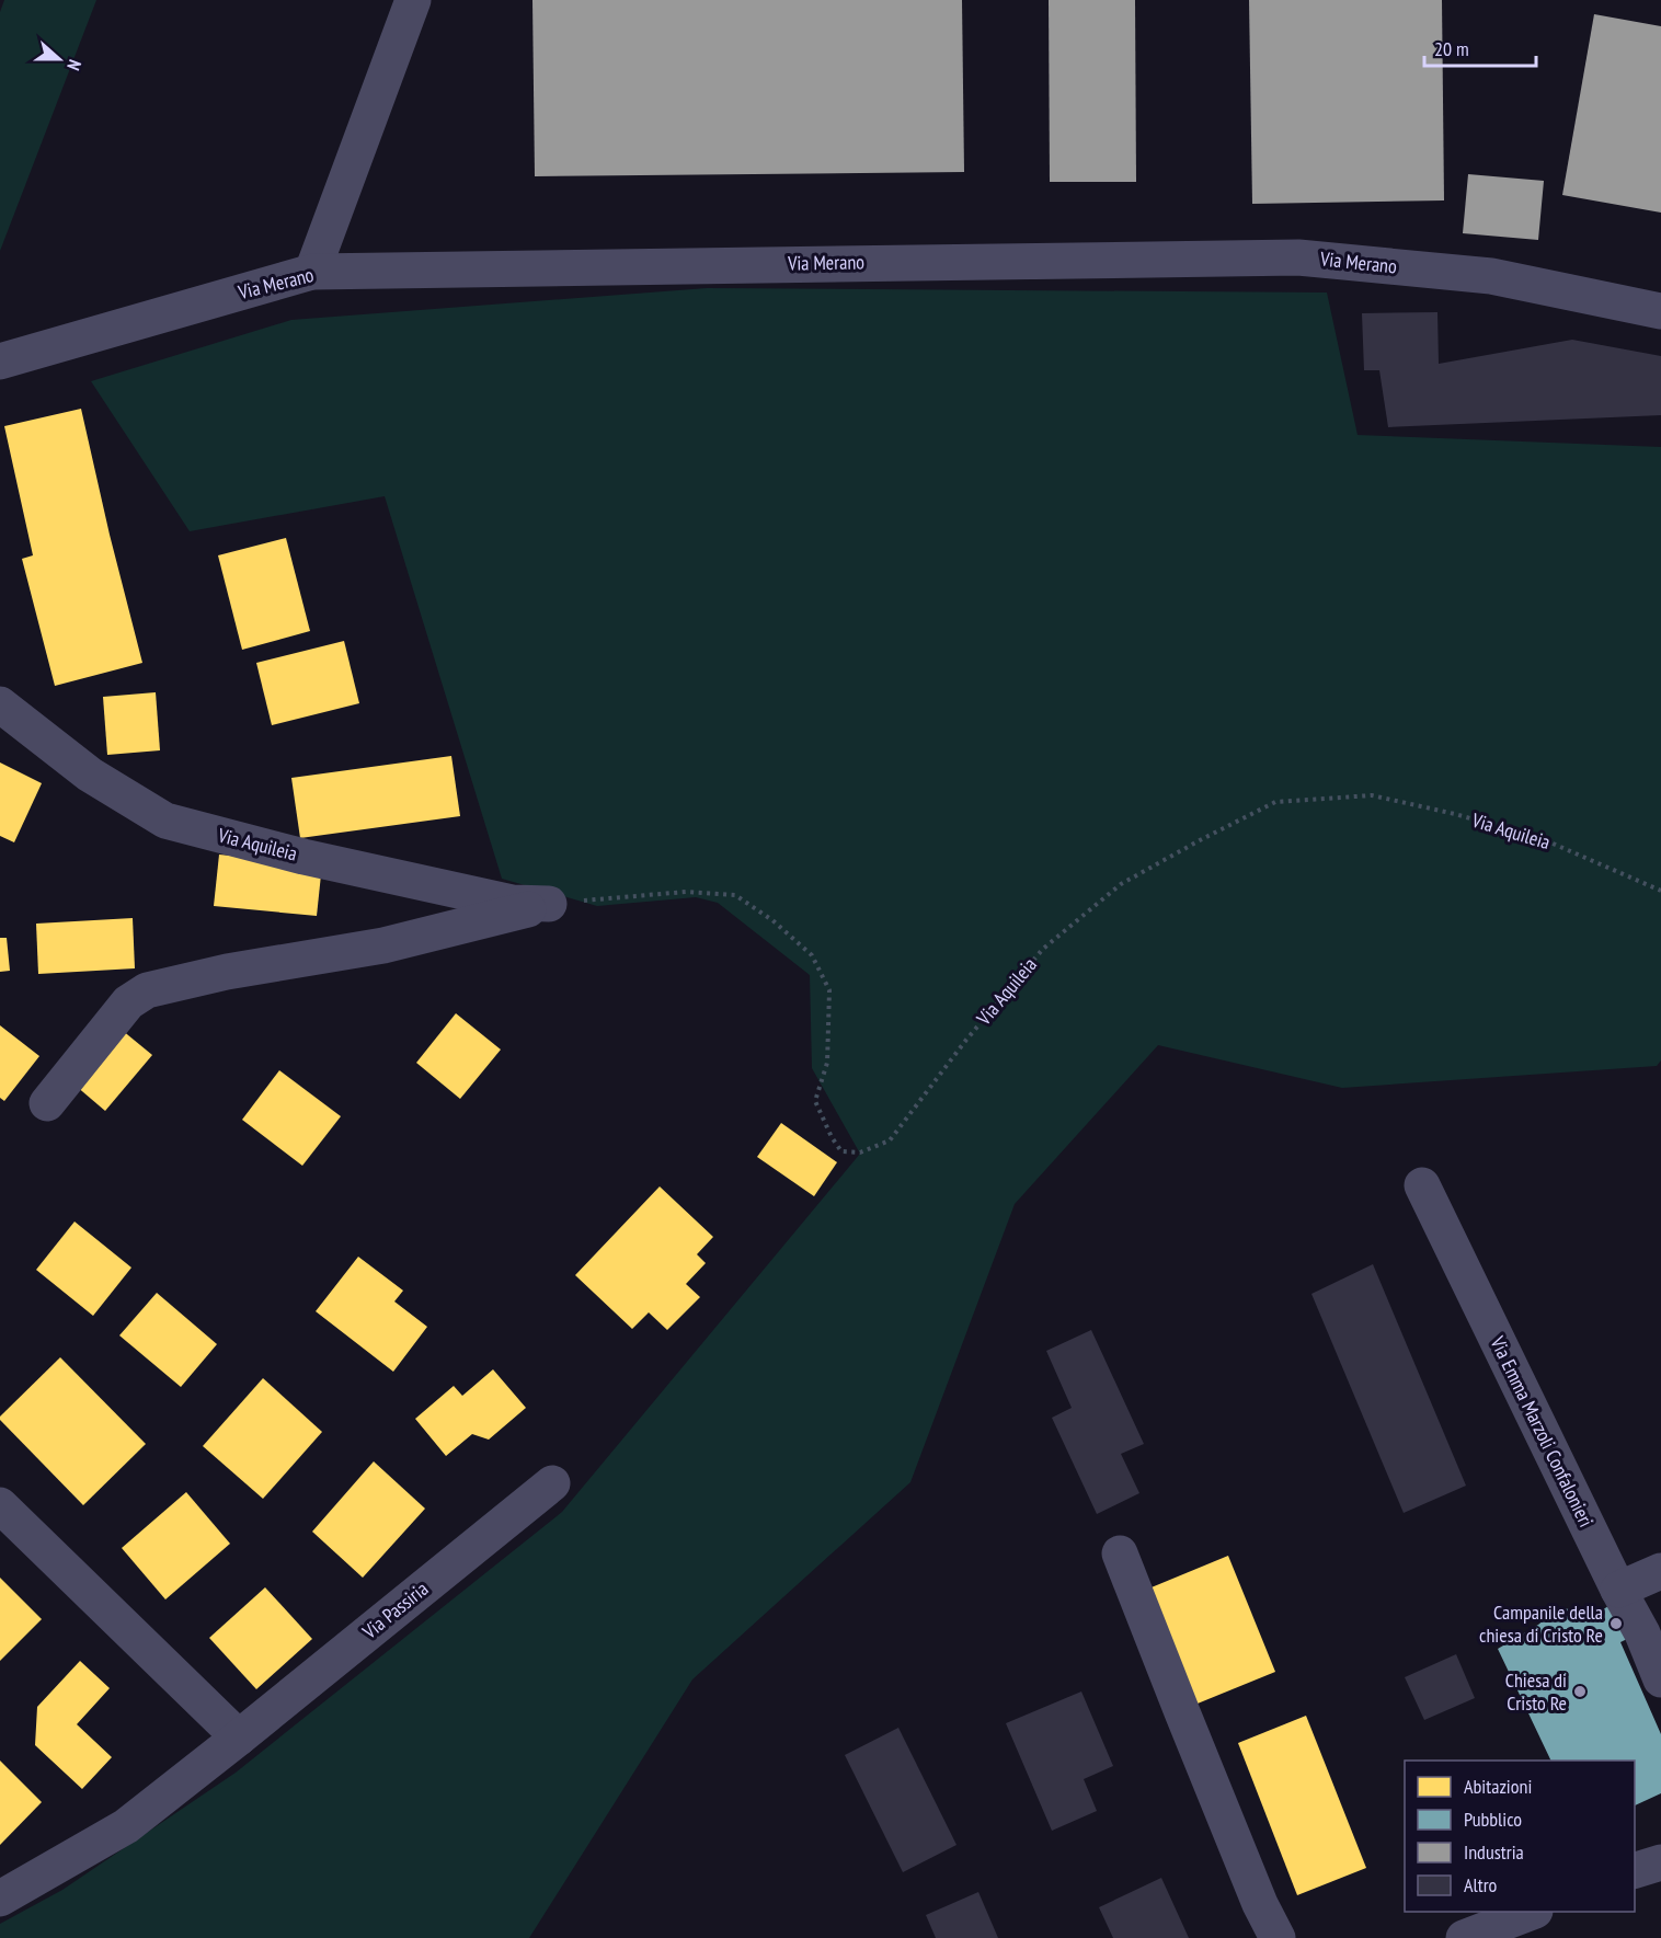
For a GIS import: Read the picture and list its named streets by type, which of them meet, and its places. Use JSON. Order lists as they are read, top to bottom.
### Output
{
  "streets": {
    "street": [
      "Via Merano",
      "Via Aquileia",
      "Via Emma Marzoli Confalonieri",
      "Via Passiria"
    ]
  },
  "places": ["Campanile della chiesa di Cristo Re", "Chiesa di Cristo Re"],
  "legend": [
    "Abitazioni",
    "Pubblico",
    "Industria",
    "Altro"
  ],
  "scale_bar": "20 m",
  "north": "right"
}
